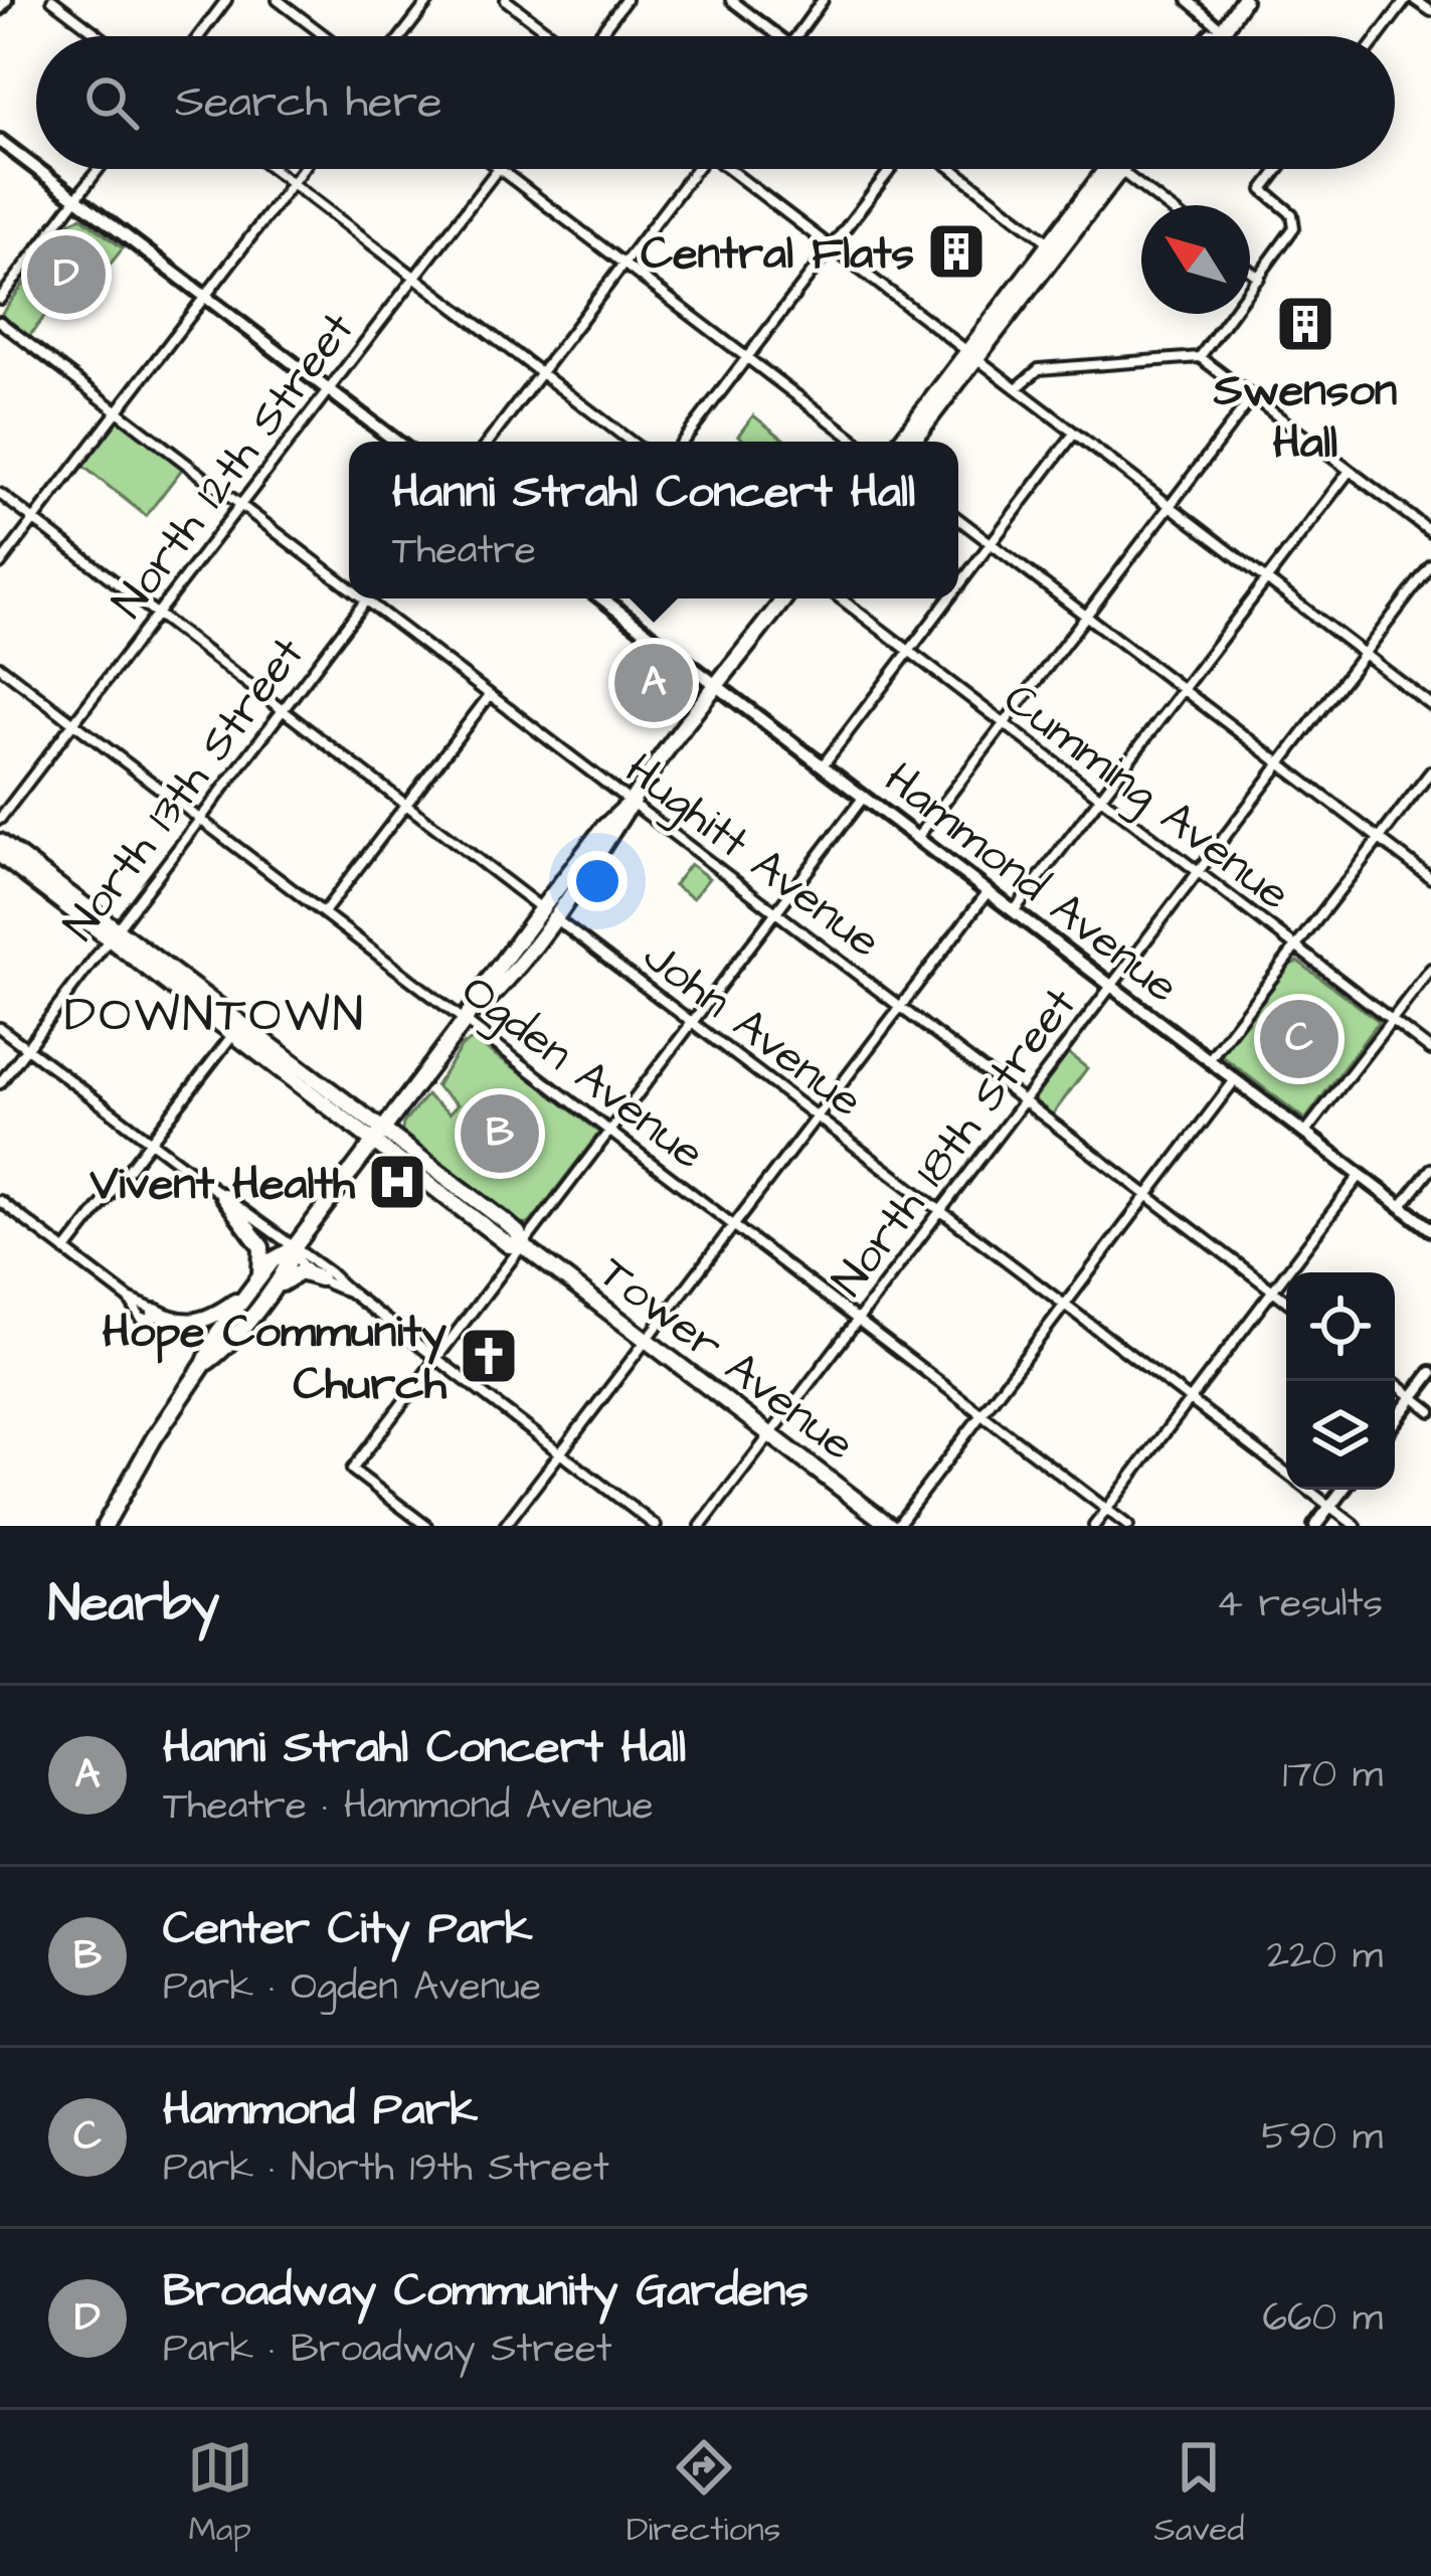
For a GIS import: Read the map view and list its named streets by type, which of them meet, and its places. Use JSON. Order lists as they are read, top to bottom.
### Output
{
  "streets": {
    "main road": ["Tower Avenue"],
    "street": [
      "North 12th Street",
      "North 13th Street",
      "Cumming Avenue",
      "Hughitt Avenue",
      "Hammond Avenue",
      "John Avenue",
      "Ogden Avenue",
      "North 18th Street"
    ]
  },
  "crossings": [
    ["North 12th Street", "Hughitt Avenue"],
    ["North 12th Street", "John Avenue"],
    ["North 12th Street", "Ogden Avenue"],
    ["North 13th Street", "Hughitt Avenue"],
    ["North 13th Street", "John Avenue"],
    ["North 13th Street", "Ogden Avenue"],
    ["North 13th Street", "Tower Avenue"],
    ["Cumming Avenue", "North 18th Street"],
    ["Hughitt Avenue", "North 18th Street"],
    ["Hammond Avenue", "North 18th Street"],
    ["John Avenue", "North 18th Street"],
    ["Ogden Avenue", "North 18th Street"],
    ["North 18th Street", "Tower Avenue"]
  ],
  "districts": ["DOWNTOWN"],
  "places": {
    "building": ["Central Flats", "Swenson Hall"],
    "hospital": ["Vivent Health"],
    "church": ["Hope Community Church"]
  },
  "north": "top left",
  "page": {
    "search": "Search here",
    "pins": [
      "D",
      "A",
      "C",
      "B"
    ],
    "popup": ["Hanni Strahl Concert Hall", "Theatre"],
    "heading": ["Nearby", "4 results"],
    "list": [
      {
        "mark": "A",
        "name": "Hanni Strahl Concert Hall",
        "note": "Theatre · Hammond Avenue",
        "value": "170 m"
      },
      {
        "mark": "B",
        "name": "Center City Park",
        "note": "Park · Ogden Avenue",
        "value": "220 m"
      },
      {
        "mark": "C",
        "name": "Hammond Park",
        "note": "Park · North 19th Street",
        "value": "590 m"
      },
      {
        "mark": "D",
        "name": "Broadway Community Gardens",
        "note": "Park · Broadway Street",
        "value": "660 m"
      }
    ],
    "nav": ["Map", "Directions", "Saved"]
  }
}
